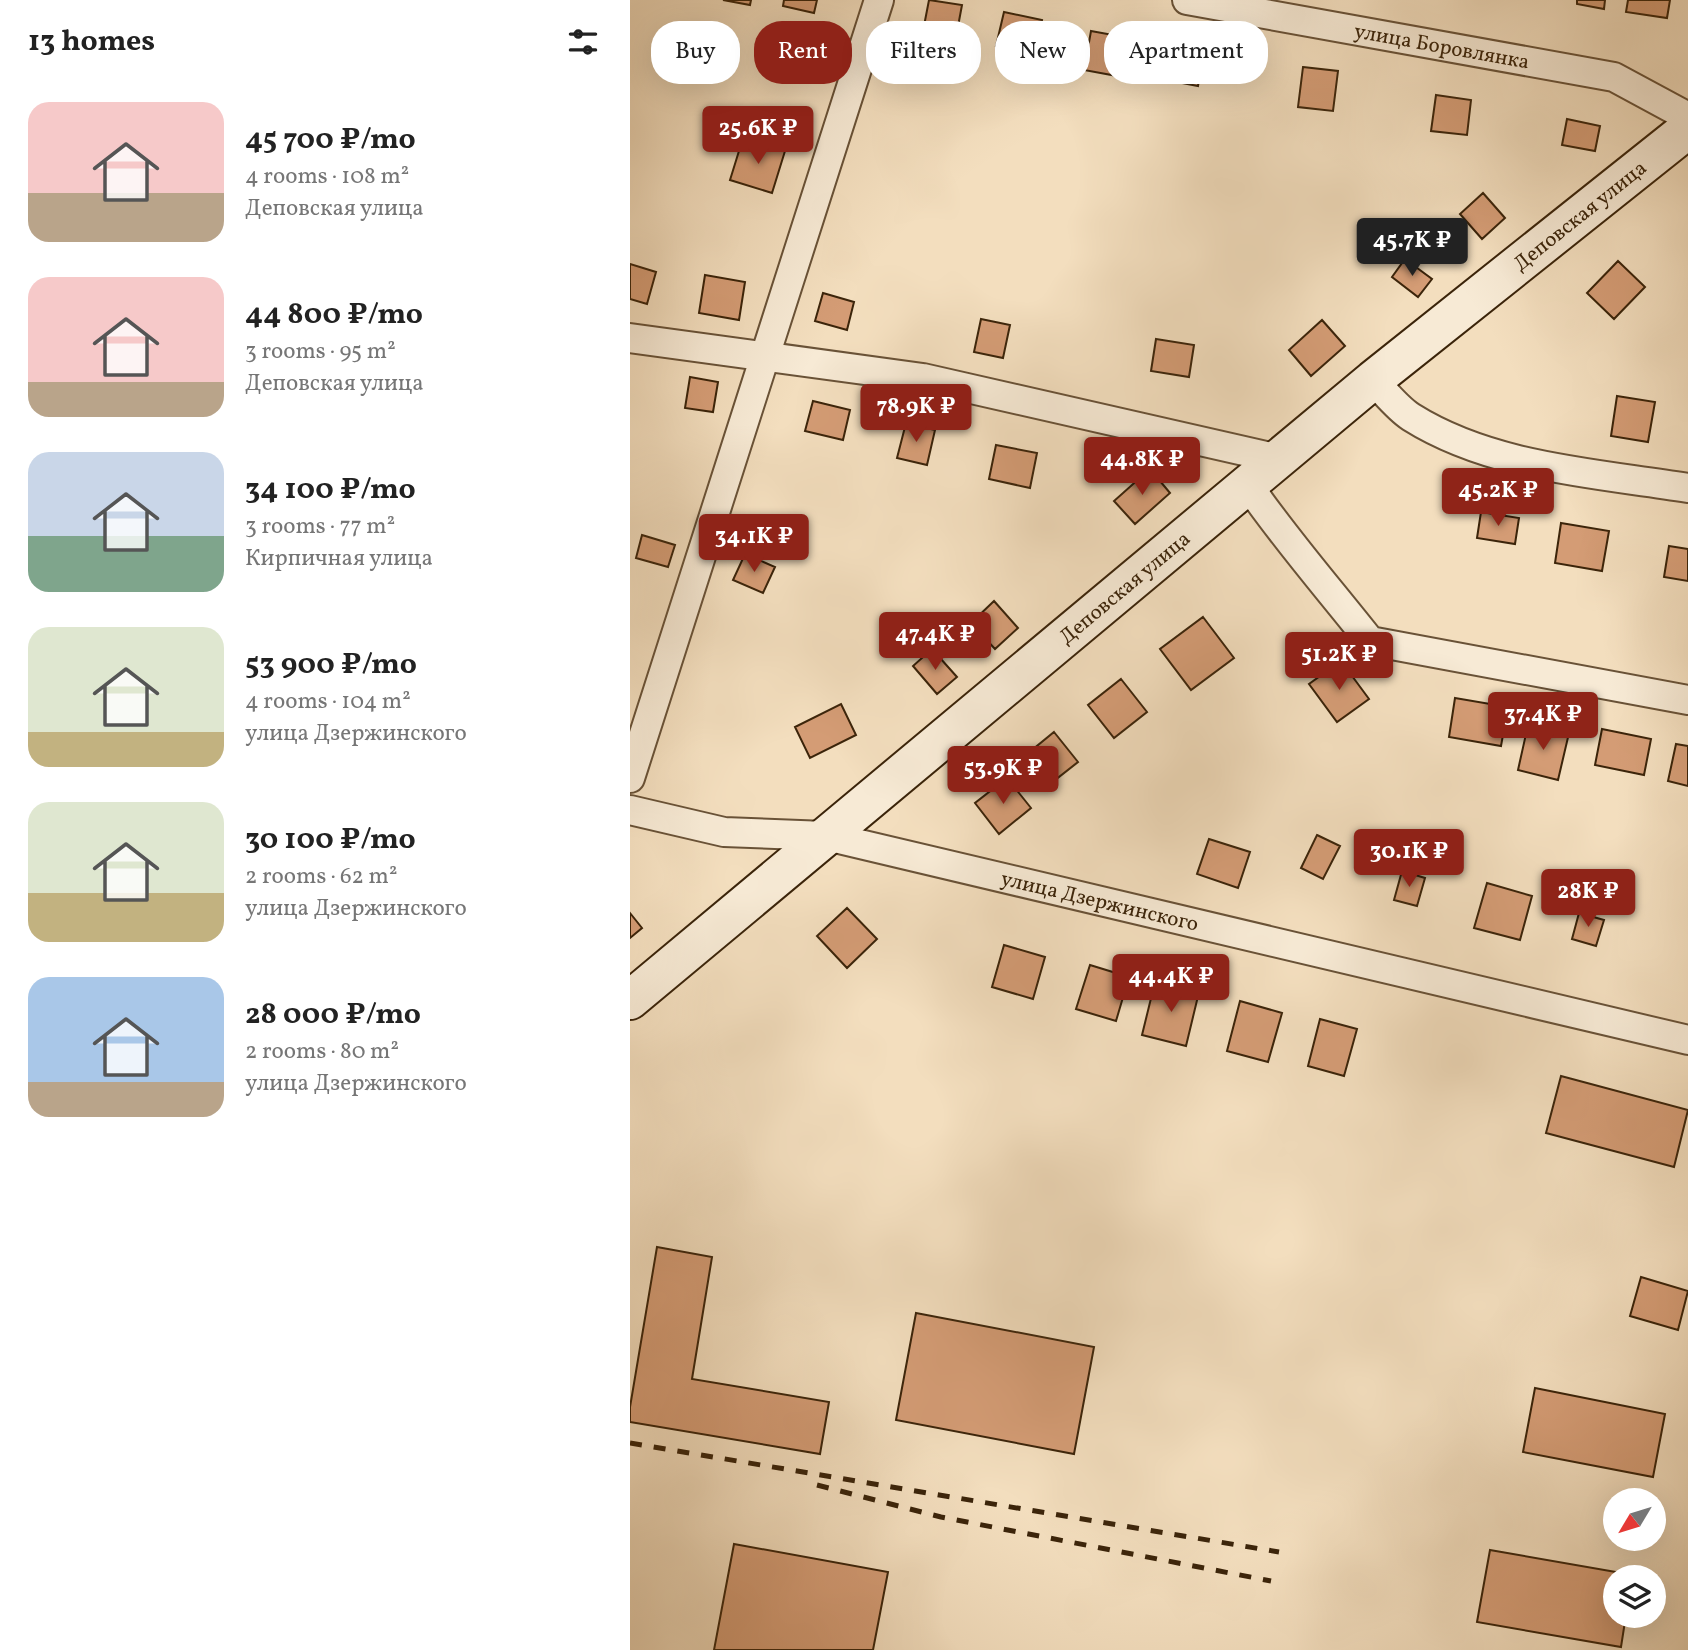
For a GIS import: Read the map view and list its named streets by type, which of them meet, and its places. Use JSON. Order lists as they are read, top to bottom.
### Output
{
  "streets": {
    "street": ["улица Боровлянка", "Деповская улица", "улица Дзержинского"]
  },
  "crossings": [
    ["Деповская улица", "улица Дзержинского"]
  ],
  "north": "bottom left",
  "page": {
    "heading": "13 homes",
    "chip": [
      "Buy",
      "Rent",
      "Filters",
      "New",
      "Apartment"
    ],
    "list": [
      {
        "name": "45 700 ₽/mo",
        "note": "4 rooms · 108 m² · Деповская улица"
      },
      {
        "name": "44 800 ₽/mo",
        "note": "3 rooms · 95 m² · Деповская улица"
      },
      {
        "name": "34 100 ₽/mo",
        "note": "3 rooms · 77 m² · Кирпичная улица"
      },
      {
        "name": "53 900 ₽/mo",
        "note": "4 rooms · 104 m² · улица Дзержинского"
      },
      {
        "name": "30 100 ₽/mo",
        "note": "2 rooms · 62 m² · улица Дзержинского"
      },
      {
        "name": "28 000 ₽/mo",
        "note": "2 rooms · 80 m² · улица Дзержинского"
      }
    ],
    "price": [
      "25.6K ₽",
      "45.7K ₽",
      "78.9K ₽",
      "44.8K ₽",
      "45.2K ₽",
      "34.1K ₽",
      "47.4K ₽",
      "51.2K ₽",
      "37.4K ₽",
      "53.9K ₽",
      "30.1K ₽",
      "28K ₽",
      "44.4K ₽"
    ]
  }
}
